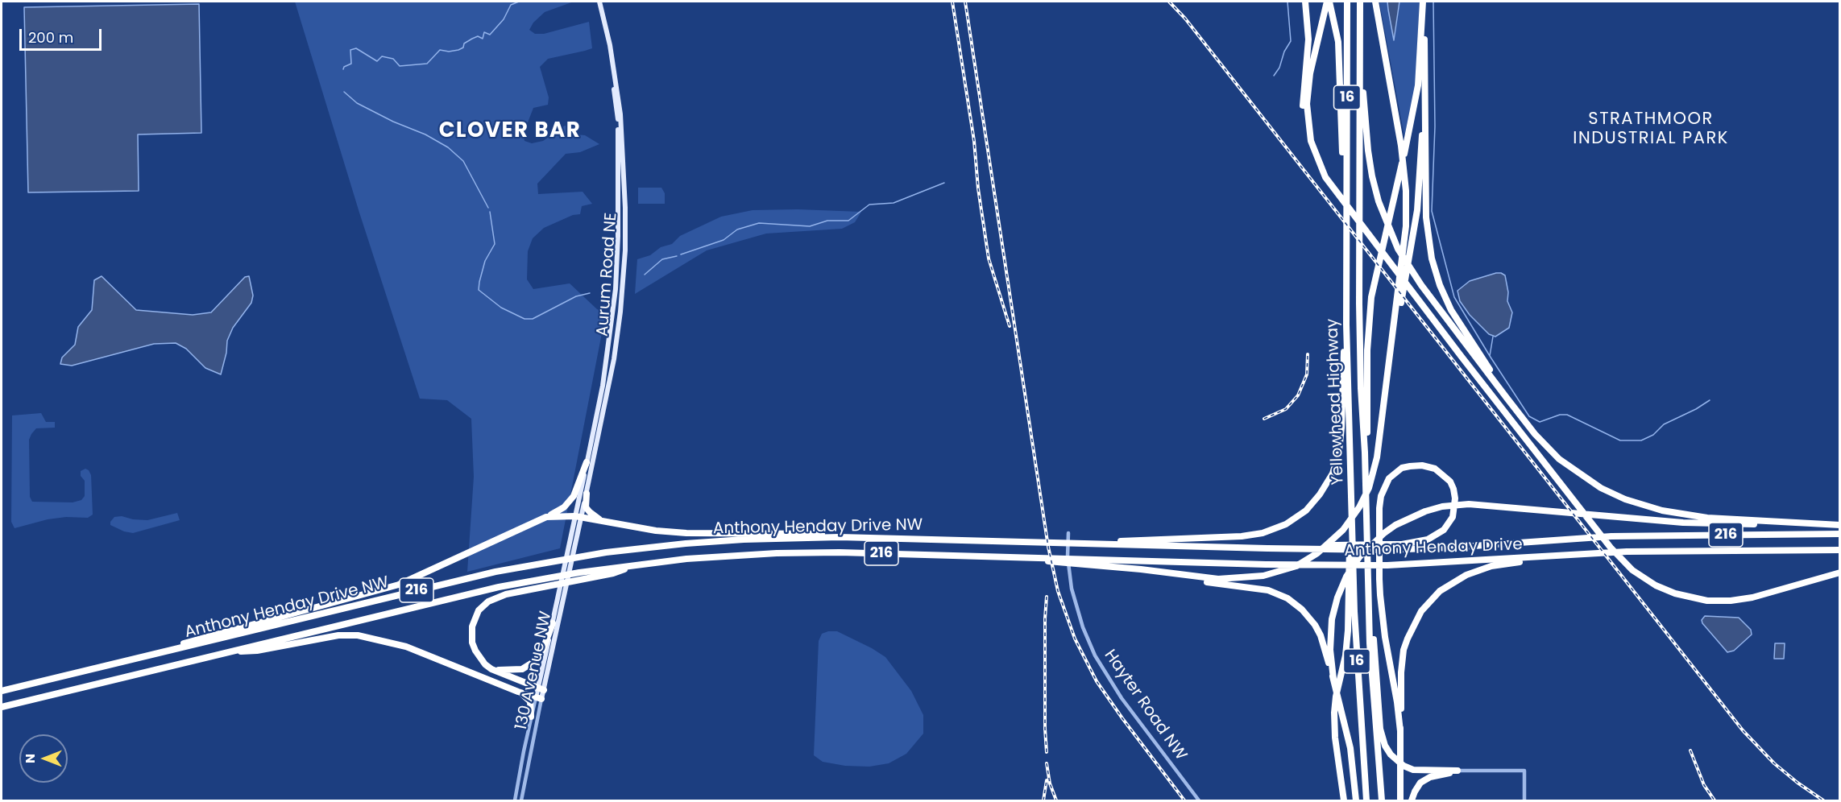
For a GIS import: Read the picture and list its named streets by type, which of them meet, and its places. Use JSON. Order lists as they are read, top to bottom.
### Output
{
  "streets": {
    "highway": [
      "16",
      "Yellowhead Highway",
      "Anthony Henday Drive NW",
      "216",
      "Anthony Henday Drive"
    ],
    "main road": ["Aurum Road NE", "130 Avenue NW"],
    "street": ["Hayter Road NW"]
  },
  "crossings": [
    ["16", "Yellowhead Highway"],
    ["Aurum Road NE", "130 Avenue NW"],
    ["Anthony Henday Drive NW", "216"],
    ["Anthony Henday Drive NW", "Anthony Henday Drive"],
    ["216", "Anthony Henday Drive"]
  ],
  "districts": ["STRATHMOOR INDUSTRIAL PARK", "CLOVER BAR"],
  "scale_bar": "200 m",
  "north": "left"
}
